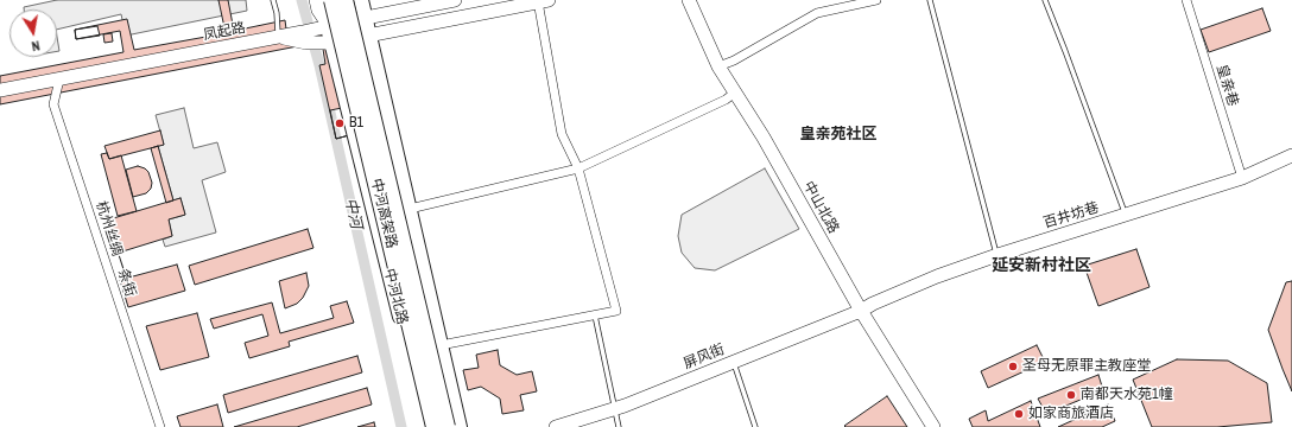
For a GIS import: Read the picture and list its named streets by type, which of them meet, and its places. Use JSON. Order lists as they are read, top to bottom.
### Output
{
  "streets": {
    "highway": ["中河高架路"],
    "main road": [
      "凤起路",
      "中山北路",
      "百井坊巷",
      "中河北路",
      "屏风街"
    ],
    "street": ["皇亲巷", "杭州丝绸一条街"]
  },
  "crossings": [
    ["凤起路", "杭州丝绸一条街"],
    ["凤起路", "中河北路"],
    ["皇亲巷", "百井坊巷"],
    ["中山北路", "百井坊巷"],
    ["中山北路", "屏风街"],
    ["百井坊巷", "屏风街"]
  ],
  "districts": ["皇亲苑社区", "延安新村社区"],
  "water": ["中河"],
  "places": [
    "B1",
    "圣母无原罪主教座堂",
    "南都天水苑1幢",
    "如家商旅酒店"
  ],
  "north": "bottom"
}
